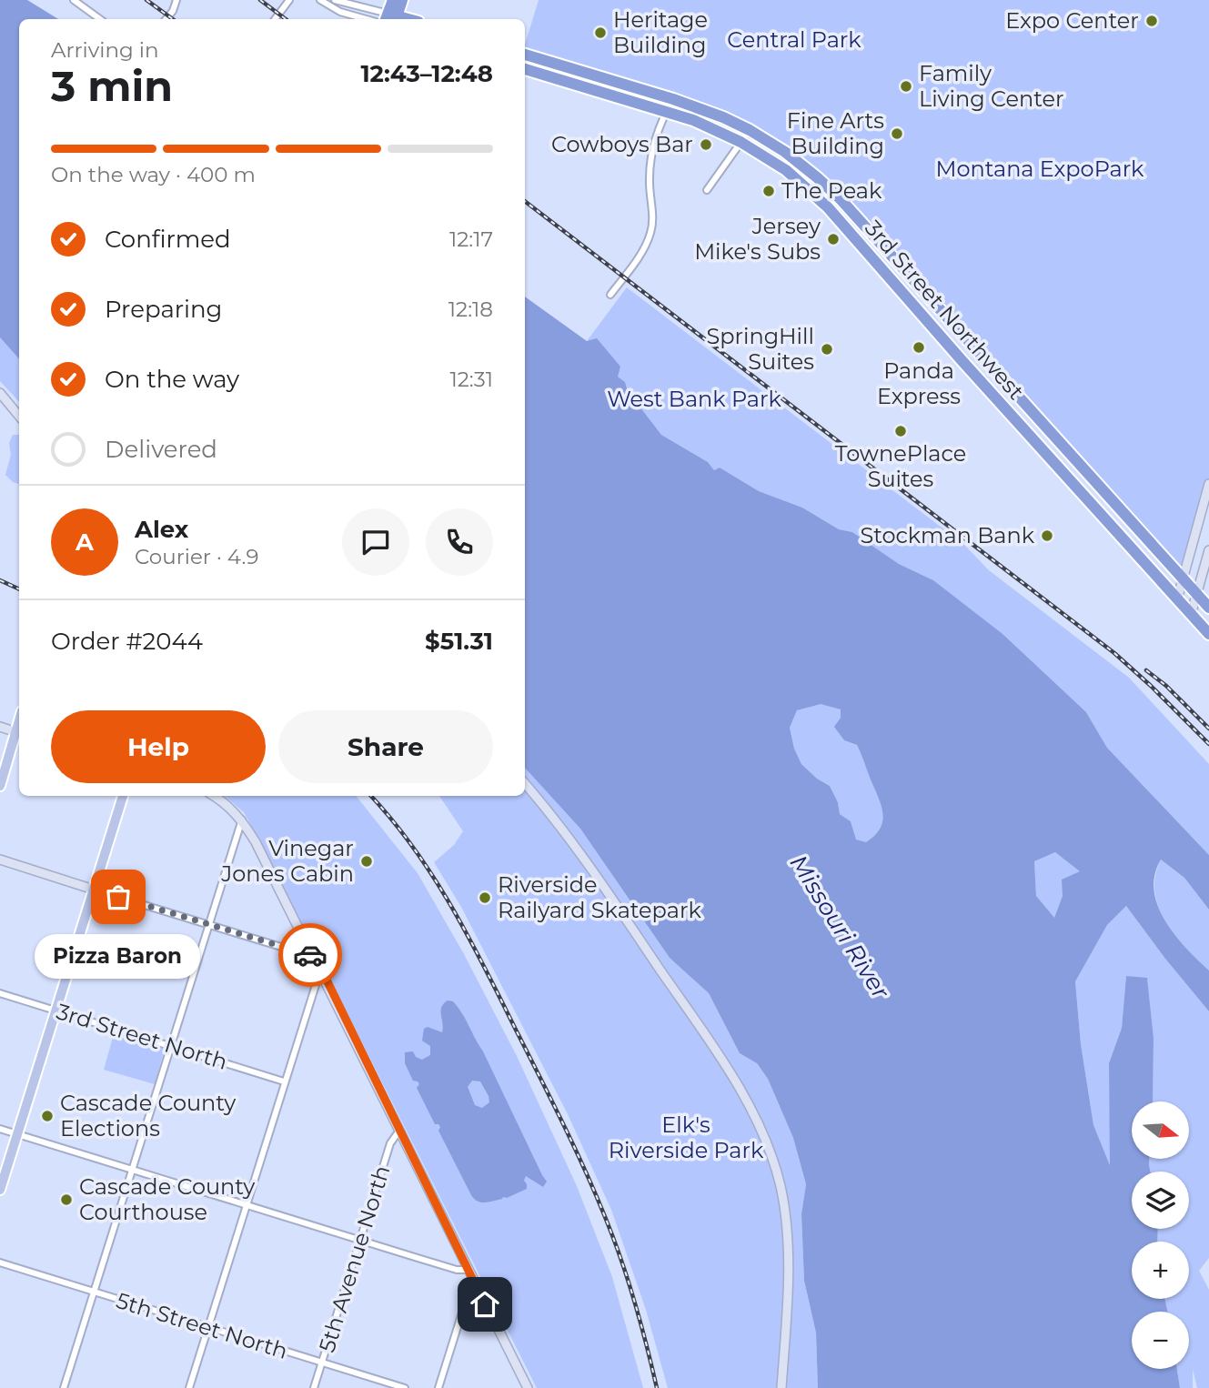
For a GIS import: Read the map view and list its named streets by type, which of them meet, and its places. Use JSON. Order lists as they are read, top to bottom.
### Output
{
  "streets": {
    "highway": ["3rd Street Northwest"],
    "street": ["3rd Street North", "5th Avenue North", "5th Street North"]
  },
  "crossings": [
    ["5th Avenue North", "5th Street North"]
  ],
  "water": ["Missouri River"],
  "parks": [
    "Central Park",
    "Montana ExpoPark",
    "West Bank Park",
    "Elk's Riverside Park"
  ],
  "places": [
    "Expo Center",
    "Heritage Building",
    "Family Living Center",
    "Fine Arts Building",
    "Cowboys Bar",
    "The Peak",
    "Jersey Mike's Subs",
    "Panda Express",
    "SpringHill Suites",
    "TownePlace Suites",
    "Stockman Bank",
    "Vinegar Jones Cabin",
    "Pizza Baron",
    "Riverside Railyard Skatepark",
    "Cascade County Elections",
    "Cascade County Courthouse"
  ],
  "north": "right",
  "page": {
    "heading": ["3 min", "Arriving in", "12:43–12:48"],
    "panel": [
      "Alex",
      "Courier · 4.9",
      "Order #2044",
      "$51.31"
    ],
    "bar": "On the way · 400 m",
    "list": [
      ["Confirmed", "12:17"],
      ["Preparing", "12:18"],
      ["On the way", "12:31"],
      "Delivered"
    ],
    "round": "A",
    "buttons": ["Help", "Share"],
    "bubble": "Pizza Baron",
    "map_buttons": ["+", "−"]
  }
}
